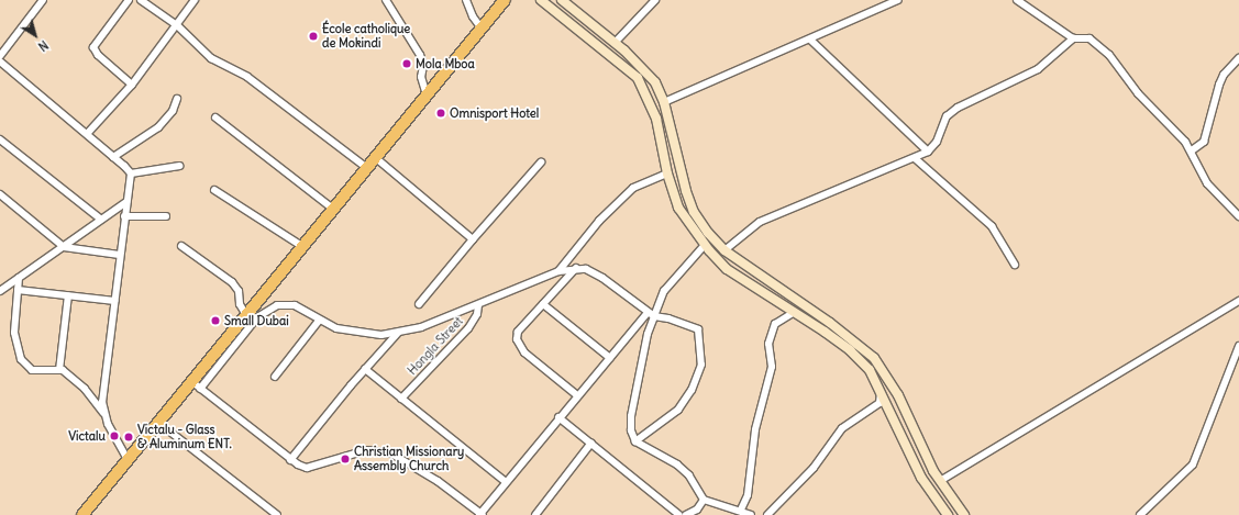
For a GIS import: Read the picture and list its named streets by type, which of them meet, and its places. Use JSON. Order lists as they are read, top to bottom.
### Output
{
  "streets": {
    "street": ["Hongla Street"]
  },
  "places": [
    "École catholique de Mokindi",
    "Mola Mboa",
    "Omnisport Hotel",
    "Small Dubai",
    "Victalu",
    "Victalu - Glass & Aluminum ENT.",
    "Christian Missionary Assembly Church"
  ],
  "north": "bottom right"
}
